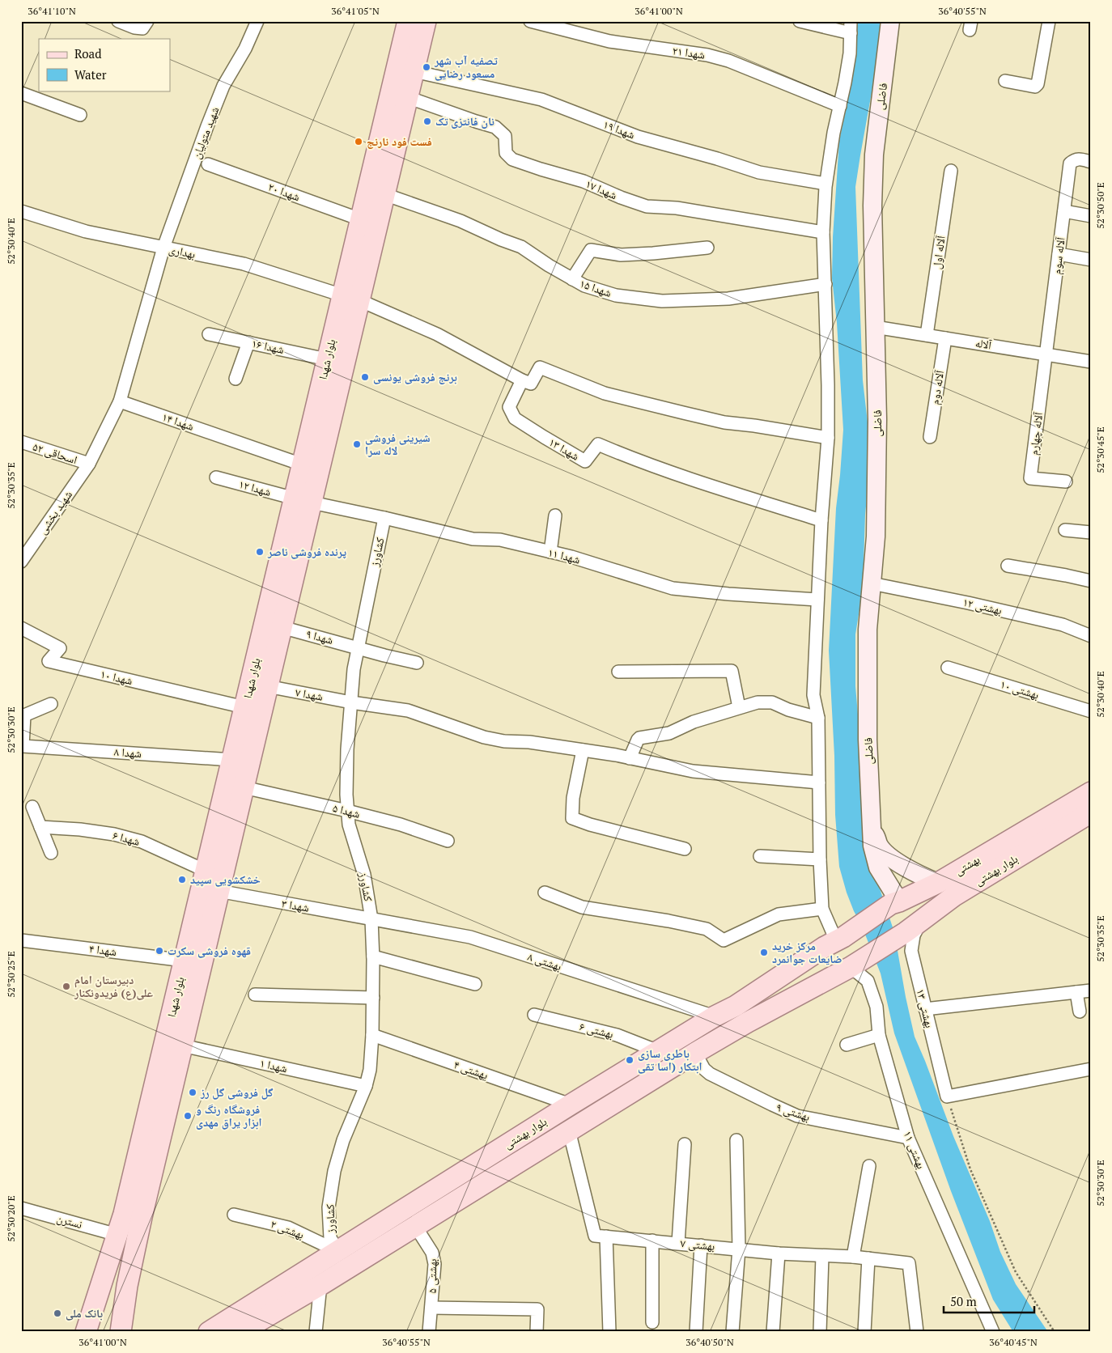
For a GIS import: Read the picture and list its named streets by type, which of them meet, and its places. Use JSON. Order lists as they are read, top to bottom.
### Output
{
  "streets": {
    "main road": [
      "فاضلی",
      "بلوار شهدا",
      "بهشتی",
      "بلوار بهشتی"
    ],
    "street": [
      "شهدا ۲۱",
      "شهدا ۱۹",
      "شهید متولیان",
      "شهدا ۱۷",
      "شهدا ۲۰",
      "بهداری",
      "آلاله اول",
      "آلاله سوم",
      "شهدا ۱۵",
      "آلاله",
      "شهدا ۱۶",
      "آلاله دوم",
      "شهدا ۱۴",
      "آلاله چهارم",
      "شهدا ۱۳",
      "اسحاقی ۵۲",
      "شهدا ۱۲",
      "شهید بخشی",
      "کشاورز",
      "شهدا ۱۱",
      "بهشتی ۱۲",
      "شهدا ۹",
      "شهدا ۱۰",
      "بهشتی ۱۰",
      "شهدا ۷",
      "شهدا ۸",
      "شهدا ۵",
      "شهدا ۶",
      "شهدا ۳",
      "شهدا ۴",
      "بهشتی ۸",
      "بهشتی ۱۳",
      "بهشتی ۶",
      "شهدا ۱",
      "یهشتی ۴",
      "بهشتی ۹",
      "بهشتی ۱۱",
      "نسترن",
      "بهشتی ۲",
      "بهشتی ۷",
      "بهشتی ۵"
    ]
  },
  "crossings": [
    ["فاضلی", "آلاله"],
    ["فاضلی", "بهشتی ۱۲"],
    ["فاضلی", "بهشتی"],
    ["شهدا ۱۹", "بلوار شهدا"],
    ["شهید متولیان", "بهداری"],
    ["شهید متولیان", "شهدا ۱۴"],
    ["شهدا ۱۷", "بلوار شهدا"],
    ["شهدا ۲۰", "بلوار شهدا"],
    ["بهداری", "بلوار شهدا"],
    ["آلاله اول", "آلاله"],
    ["آلاله سوم", "آلاله"],
    ["آلاله سوم", "آلاله چهارم"],
    ["شهدا ۱۵", "بلوار شهدا"],
    ["آلاله", "آلاله دوم"],
    ["آلاله", "آلاله چهارم"],
    ["شهدا ۱۶", "بلوار شهدا"],
    ["بلوار شهدا", "شهدا ۱۴"],
    ["بلوار شهدا", "شهدا ۱۲"],
    ["بلوار شهدا", "شهدا ۱۱"],
    ["بلوار شهدا", "شهدا ۹"],
    ["بلوار شهدا", "شهدا ۱۰"],
    ["بلوار شهدا", "شهدا ۷"],
    ["بلوار شهدا", "شهدا ۸"],
    ["بلوار شهدا", "شهدا ۵"],
    ["بلوار شهدا", "شهدا ۶"],
    ["بلوار شهدا", "شهدا ۳"],
    ["بلوار شهدا", "شهدا ۴"],
    ["بلوار شهدا", "شهدا ۱"],
    ["بلوار شهدا", "نسترن"],
    ["اسحاقی ۵۲", "شهید بخشی"],
    ["شهدا ۱۲", "شهدا ۱۱"],
    ["کشاورز", "شهدا ۱۱"],
    ["کشاورز", "شهدا ۹"],
    ["کشاورز", "شهدا ۷"],
    ["کشاورز", "شهدا ۵"],
    ["کشاورز", "بلوار بهشتی"],
    ["کشاورز", "شهدا ۳"],
    ["کشاورز", "بهشتی ۸"],
    ["کشاورز", "شهدا ۱"],
    ["کشاورز", "یهشتی ۴"],
    ["کشاورز", "بهشتی ۲"],
    ["بهشتی", "بلوار بهشتی"],
    ["بلوار بهشتی", "بهشتی ۸"],
    ["بلوار بهشتی", "بهشتی ۱۳"],
    ["بلوار بهشتی", "بهشتی ۶"],
    ["بلوار بهشتی", "یهشتی ۴"],
    ["بلوار بهشتی", "بهشتی ۹"],
    ["بلوار بهشتی", "بهشتی ۱۱"],
    ["بلوار بهشتی", "بهشتی ۲"],
    ["بلوار بهشتی", "بهشتی ۵"],
    ["شهدا ۳", "بهشتی ۸"],
    ["بهشتی ۹", "بهشتی ۱۱"]
  ],
  "places": [
    "تصفیه آب شهر مسعود رضایی",
    "نان فانتزی تک",
    "فست فود نارنج",
    "برنج فروشی یونسی",
    "شیرینی فروشی لاله سرا",
    "پرنده فروشی ناصر",
    "خشکشویی سپید",
    "قهوه فروشی سکرت",
    "مرکز خرید ضایعات جوانمرد",
    "دبیرستان امام علی(ع) فریدونکنار",
    "باطری سازی ابتکار (اسا تقی",
    "گل فروشی گل رز",
    "فروشگاه رنگ و ابزار یراق مهدی",
    "بانک ملی"
  ],
  "legend": ["Road", "Water"],
  "scale_bar": "50 m",
  "coordinates": [
    "36°41'10\"N",
    "36°41'05\"N",
    "36°41'00\"N",
    "36°40'55\"N",
    "52°30'50\"E",
    "52°30'40\"E",
    "52°30'45\"E",
    "52°30'35\"E",
    "52°30'30\"E",
    "52°30'25\"E",
    "52°30'20\"E",
    "36°40'50\"N",
    "36°40'45\"N"
  ]
}
